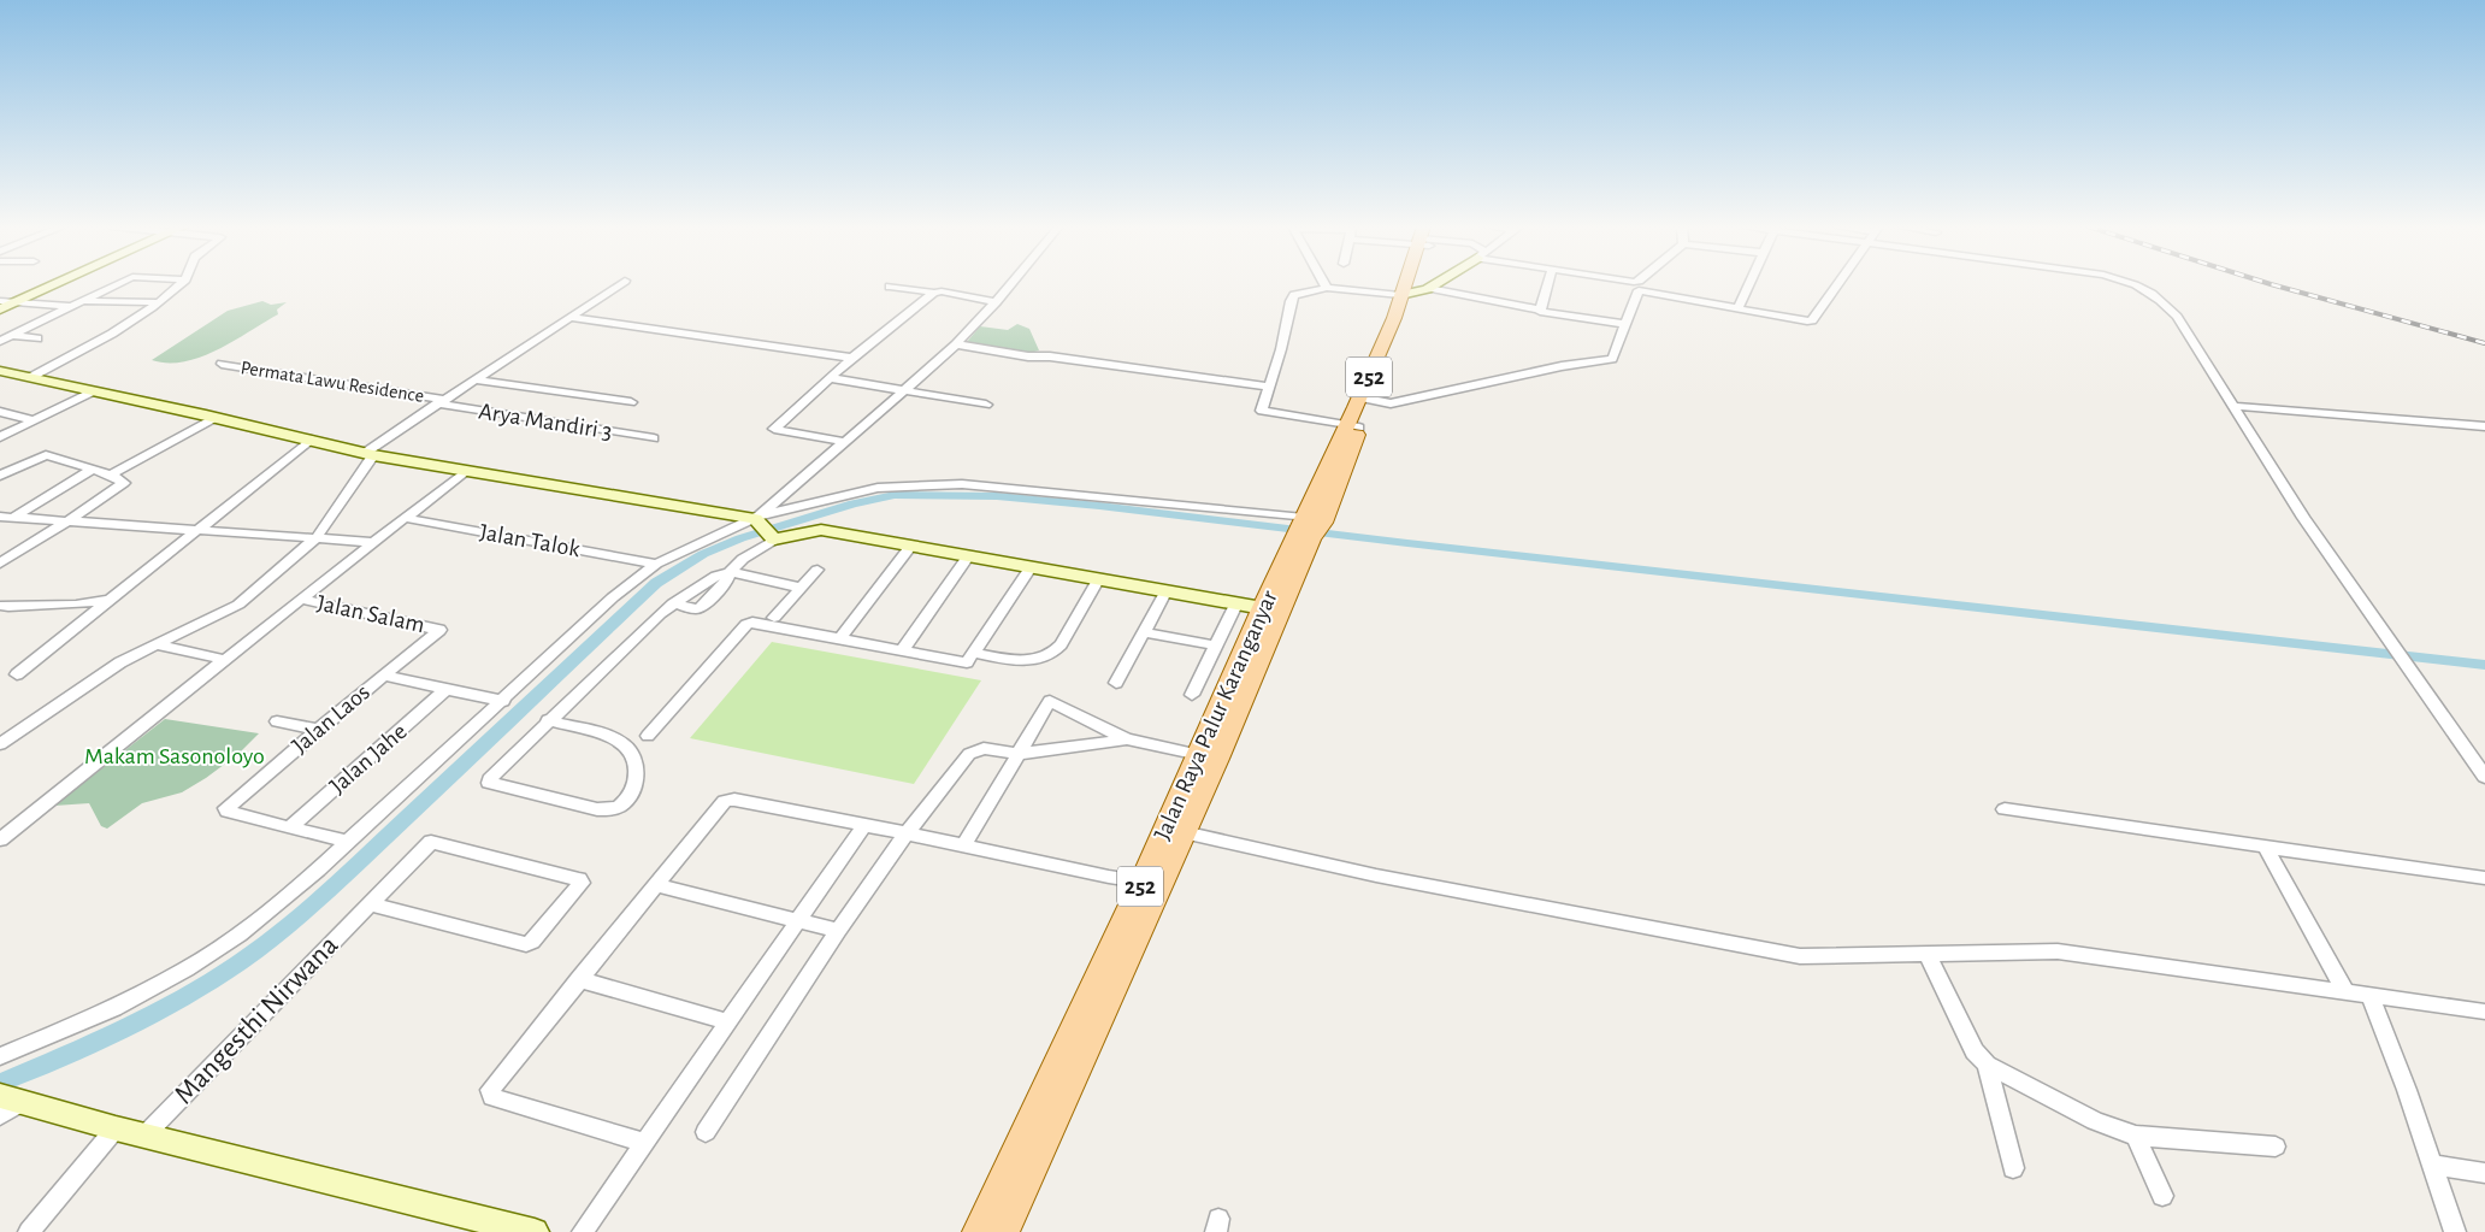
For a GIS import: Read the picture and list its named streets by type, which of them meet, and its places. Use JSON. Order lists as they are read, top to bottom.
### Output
{
  "streets": {
    "main road": ["252", "Jalan Raya Palur Karanganyar"],
    "street": [
      "Permata Lawu Residence",
      "Arya Mandiri 3",
      "Jalan Talok",
      "Jalan Salam",
      "Jalan Laos",
      "Jalan Jahe",
      "Mangesthi Nirwana"
    ]
  },
  "crossings": [
    ["Permata Lawu Residence", "Arya Mandiri 3"],
    ["Jalan Salam", "Jalan Laos"],
    ["Jalan Laos", "Jalan Jahe"]
  ],
  "parks": ["Makam Sasonoloyo"]
}
